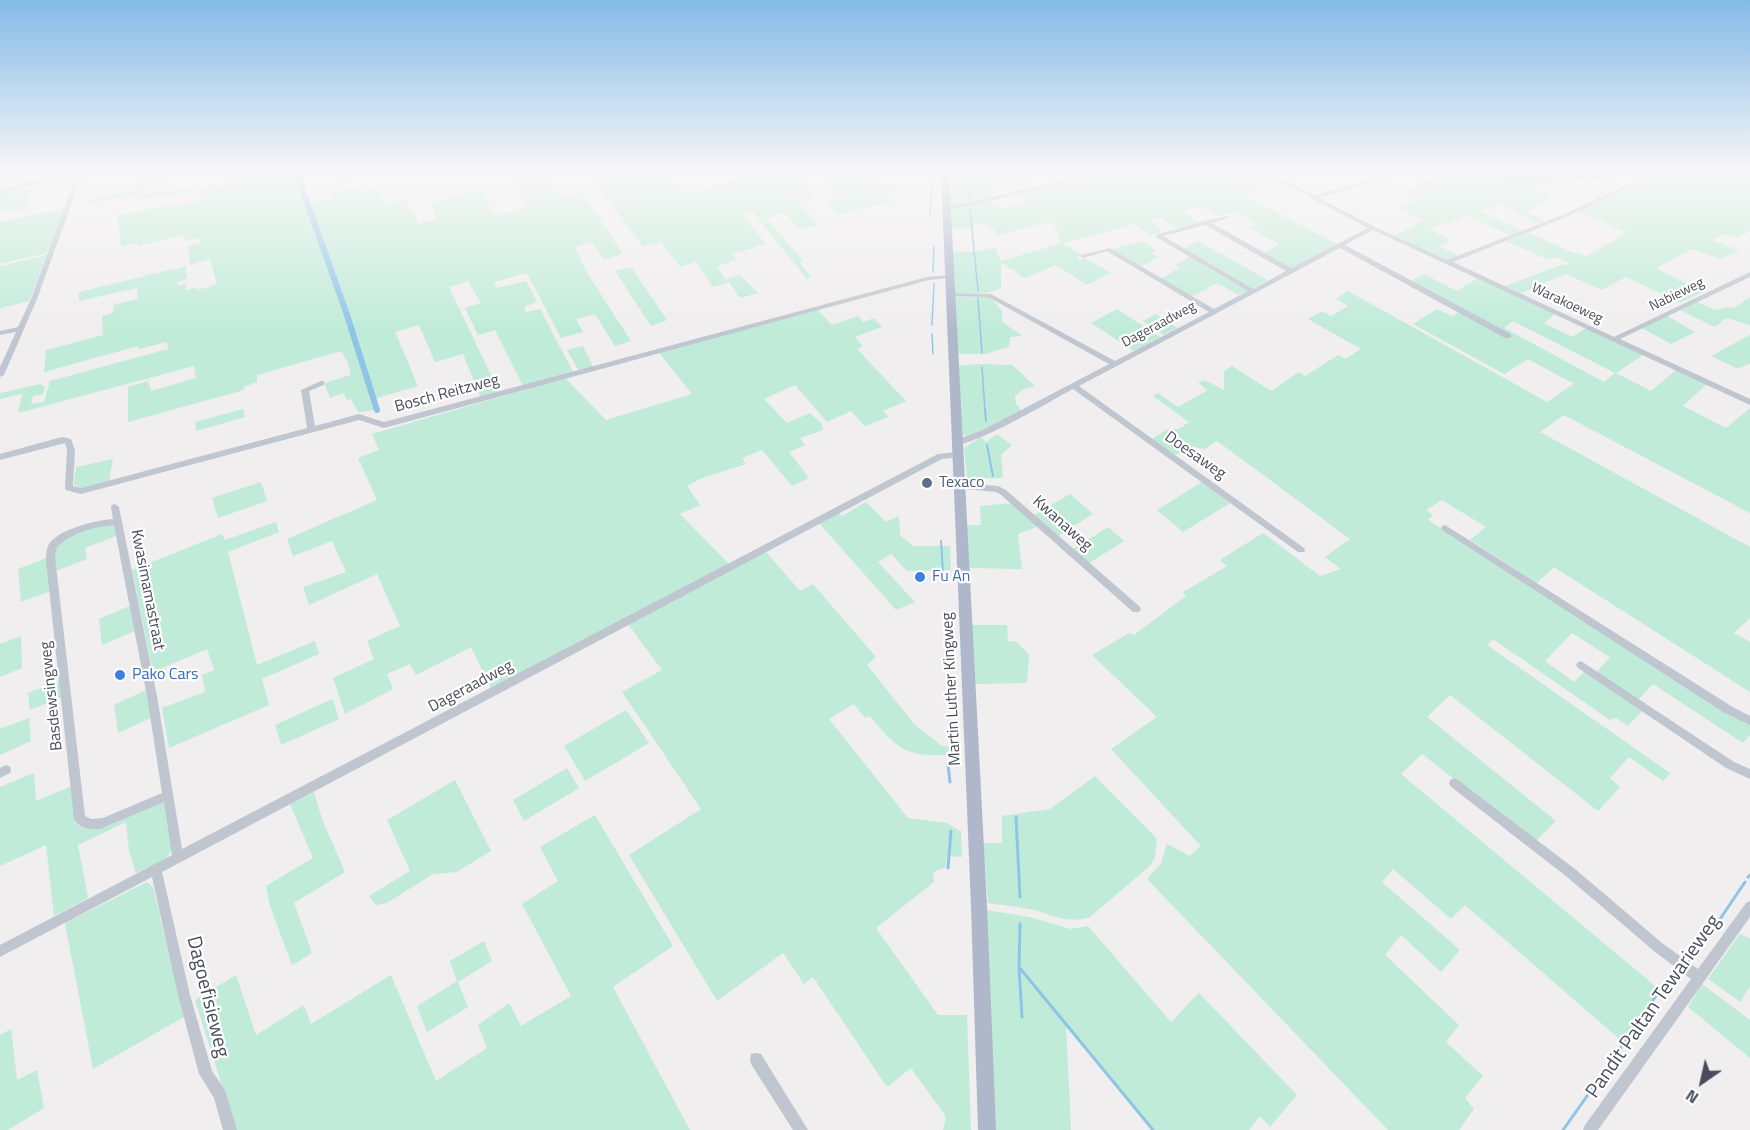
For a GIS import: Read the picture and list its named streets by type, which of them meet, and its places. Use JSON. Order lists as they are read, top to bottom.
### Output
{
  "streets": {
    "main road": ["Martin Luther Kingweg"],
    "street": [
      "Nabieweg",
      "Warakoeweg",
      "Dageraadweg",
      "Bosch Reitzweg",
      "Doesaweg",
      "Kwanaweg",
      "Kwasimamastraat",
      "Basdewsingweg",
      "Dagoefisieweg",
      "Pandit Paltan Tewarieweg"
    ]
  },
  "crossings": [
    ["Nabieweg", "Warakoeweg"],
    ["Warakoeweg", "Dageraadweg"],
    ["Dageraadweg", "Doesaweg"],
    ["Dageraadweg", "Kwasimamastraat"],
    ["Dageraadweg", "Martin Luther Kingweg"],
    ["Dageraadweg", "Dagoefisieweg"],
    ["Bosch Reitzweg", "Martin Luther Kingweg"],
    ["Kwanaweg", "Martin Luther Kingweg"],
    ["Kwasimamastraat", "Basdewsingweg"]
  ],
  "places": ["Texaco", "Fu An", "Pako Cars"],
  "north": "bottom left"
}
